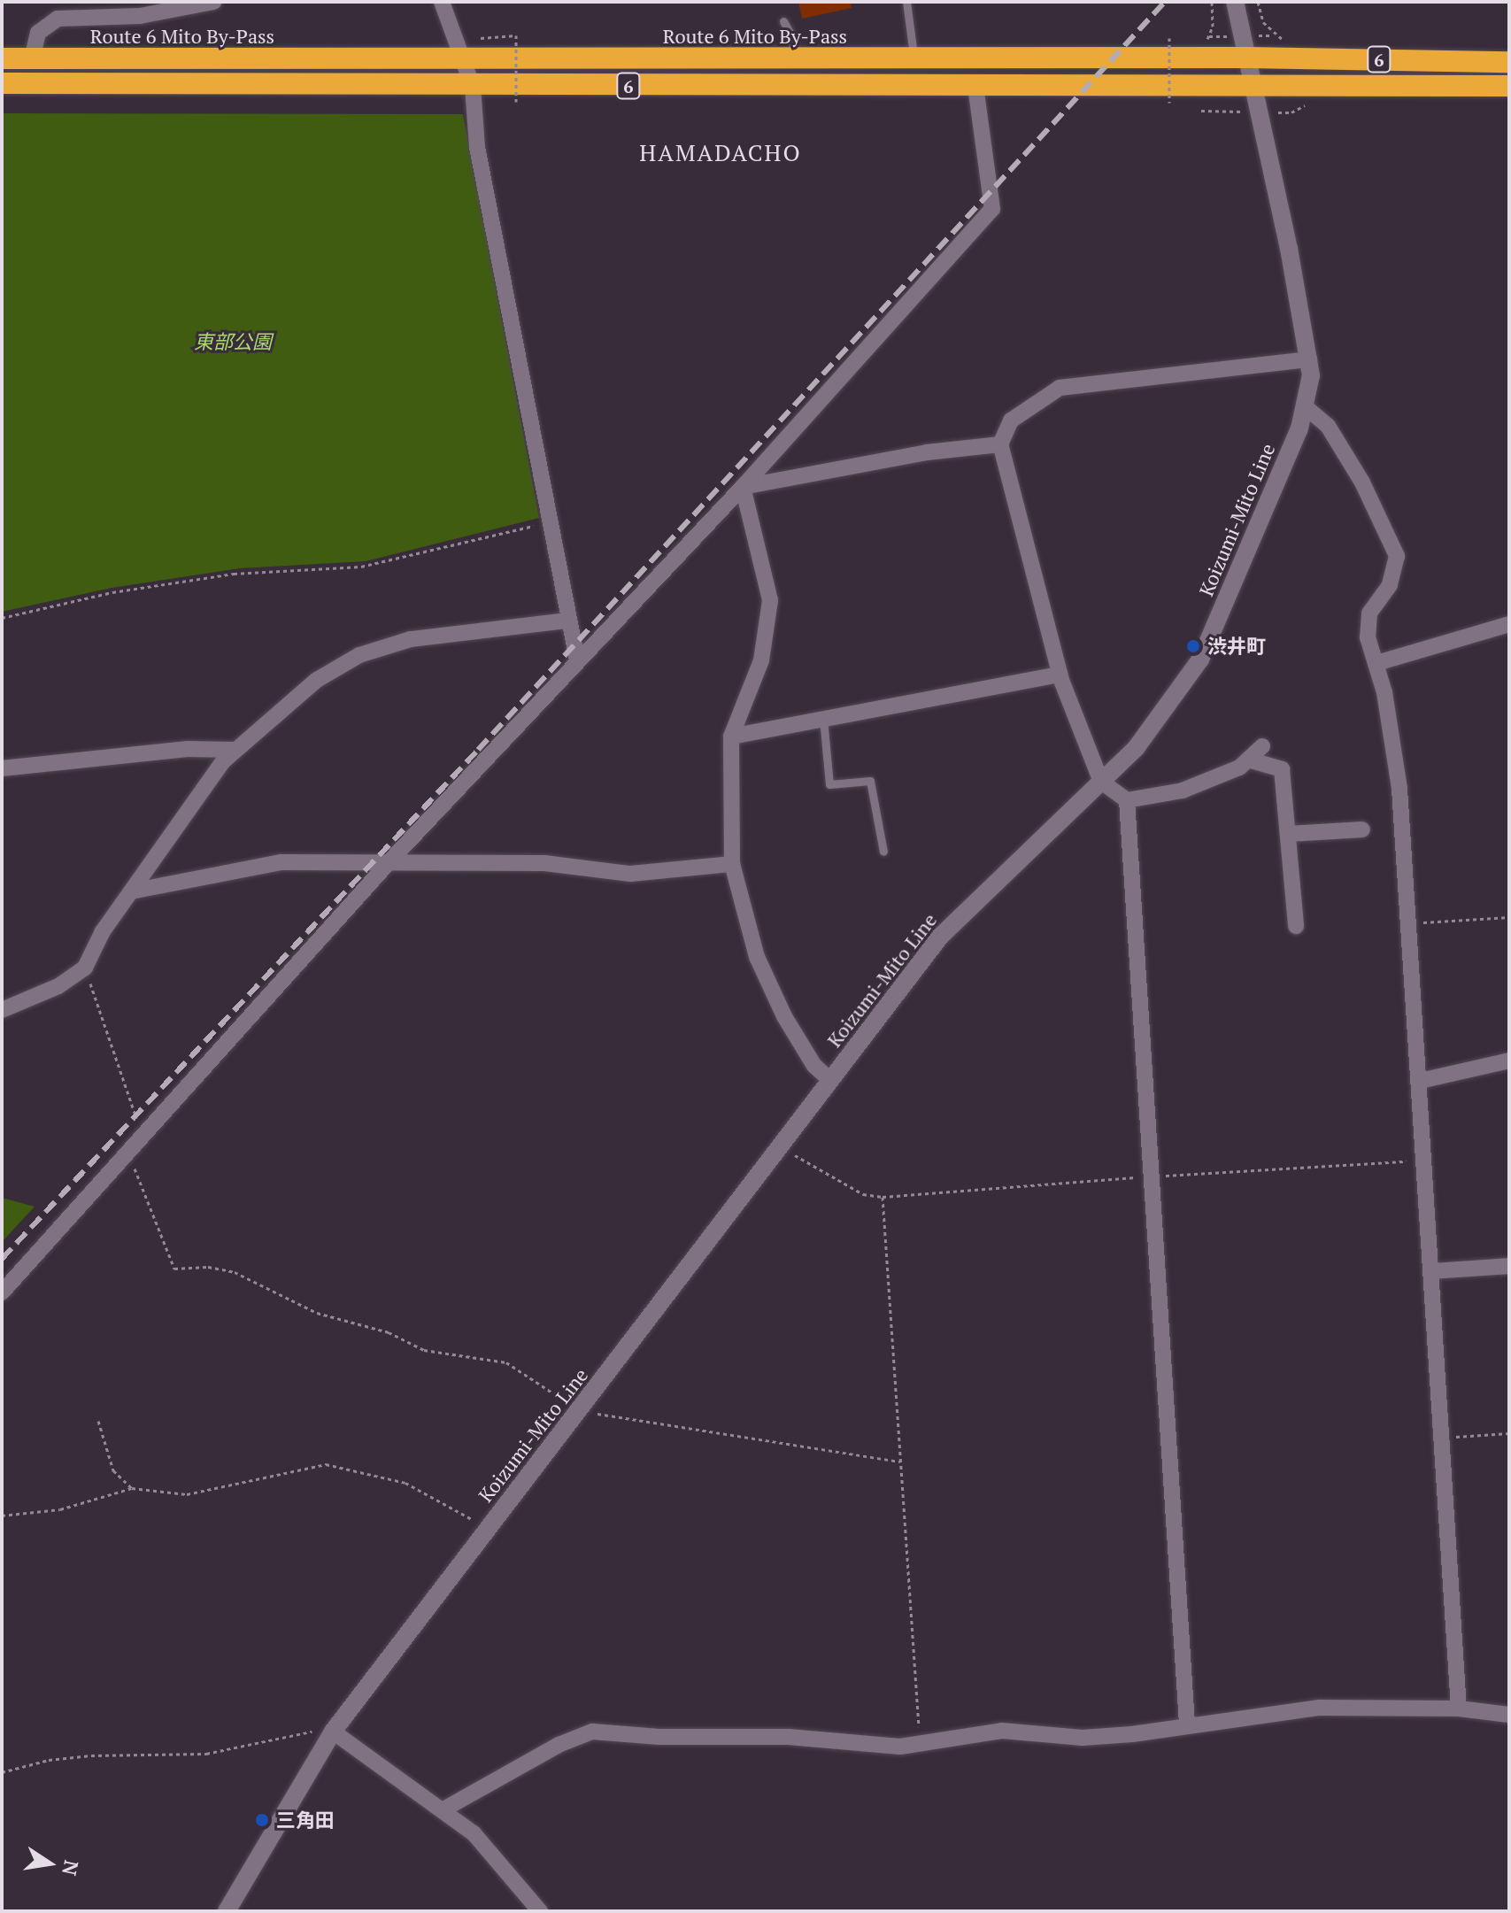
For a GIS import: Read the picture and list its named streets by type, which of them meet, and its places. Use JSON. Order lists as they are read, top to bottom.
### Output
{
  "streets": {
    "highway": ["Route 6 Mito By-Pass", "6"],
    "main road": ["Koizumi-Mito Line"]
  },
  "crossings": [
    ["Route 6 Mito By-Pass", "Koizumi-Mito Line"],
    ["6", "Koizumi-Mito Line"]
  ],
  "districts": ["HAMADACHO"],
  "parks": ["東部公園"],
  "places": ["渋井町", "三角田"],
  "north": "right"
}
